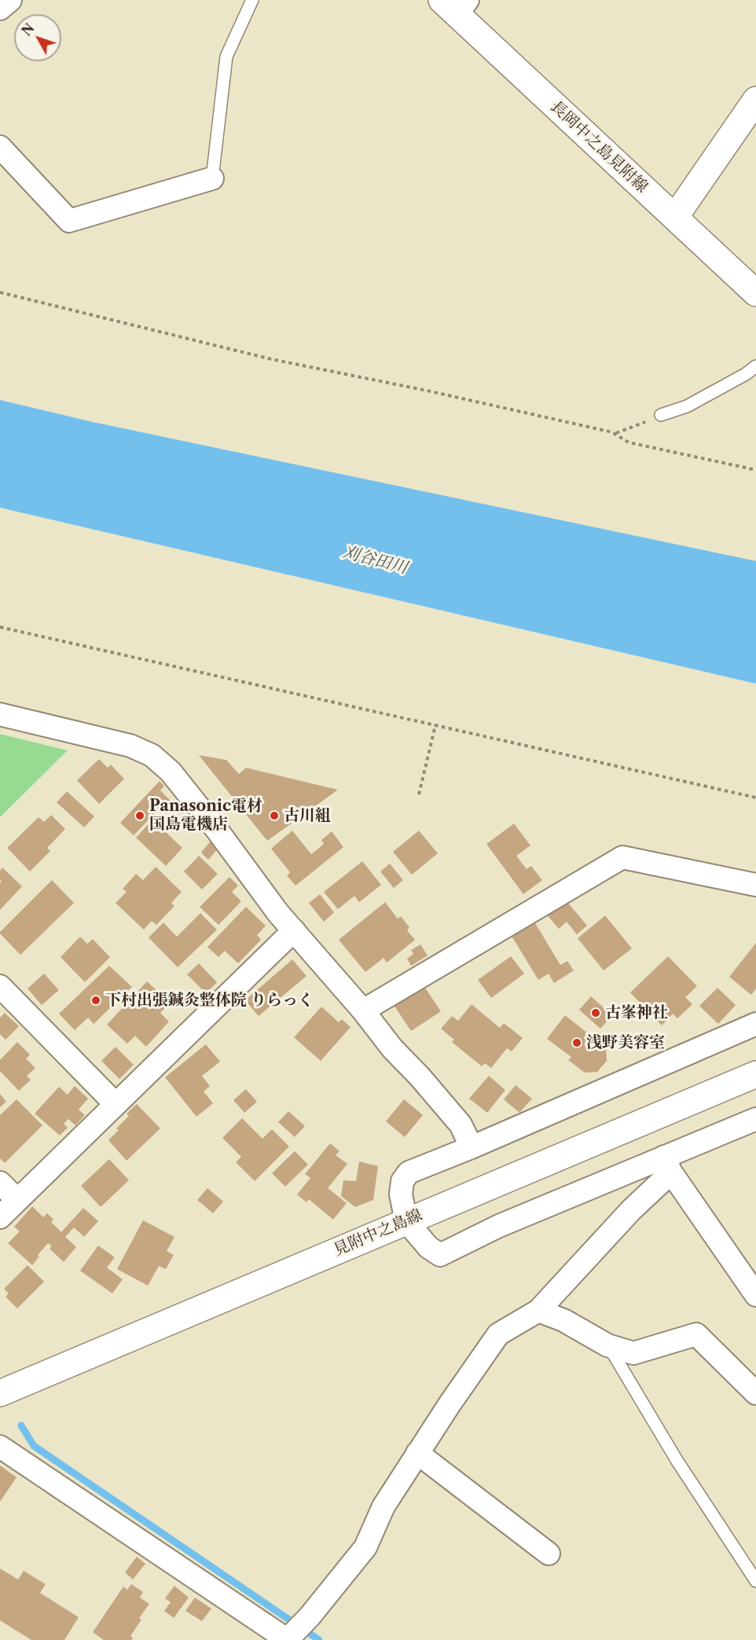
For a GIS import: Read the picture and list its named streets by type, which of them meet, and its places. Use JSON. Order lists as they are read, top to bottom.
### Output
{
  "streets": {
    "main road": ["長岡中之島見附線", "見附中之島線"]
  },
  "water": ["刈谷田川"],
  "places": [
    "Panasonic電材 国島電機店",
    "古川組",
    "下村出張鍼灸整体院 りらっく",
    "古峯神社",
    "浅野美容室"
  ],
  "north": "top left"
}
